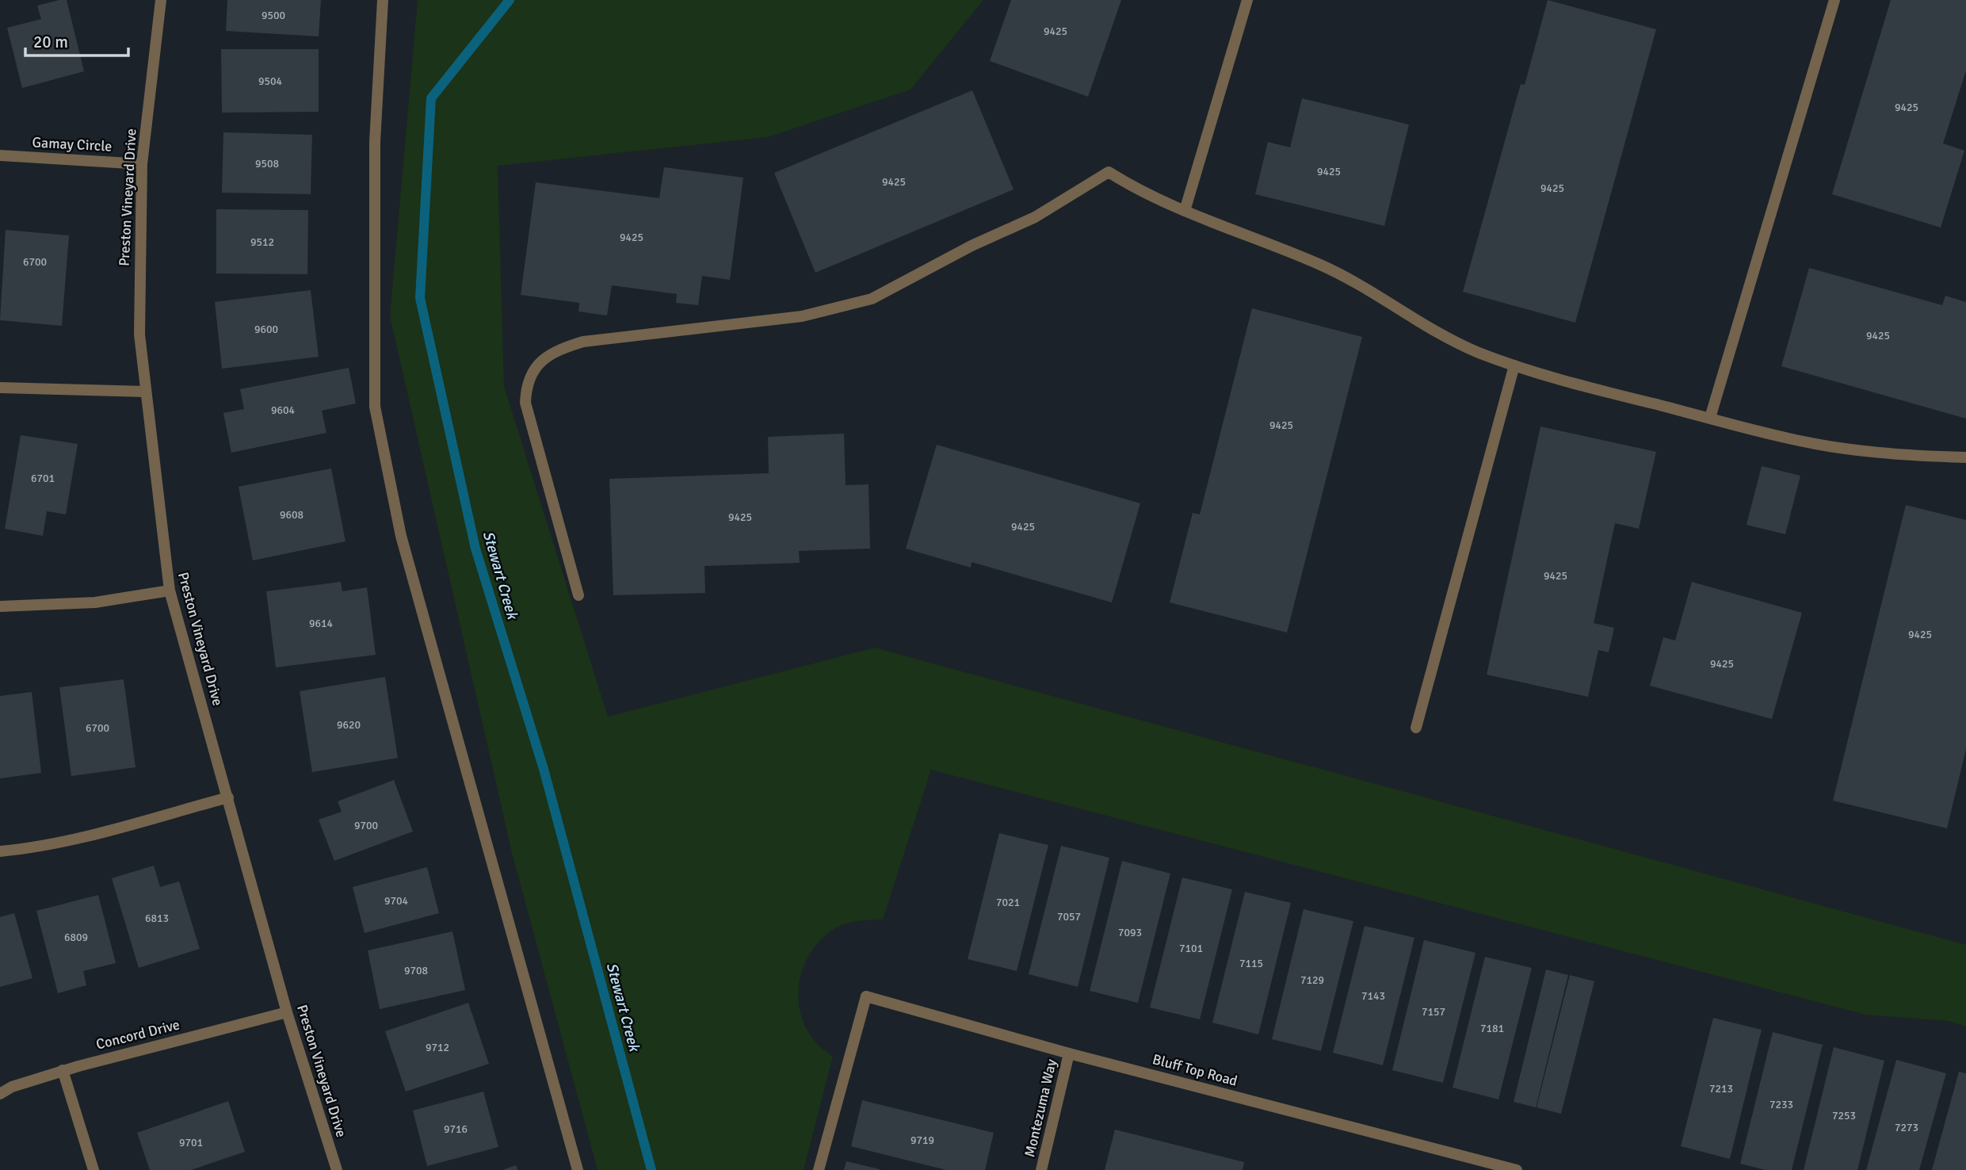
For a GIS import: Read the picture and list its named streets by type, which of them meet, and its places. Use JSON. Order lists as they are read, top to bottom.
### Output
{
  "streets": {
    "street": [
      "Gamay Circle",
      "Preston Vineyard Drive",
      "Concord Drive",
      "Bluff Top Road",
      "Montezuma Way"
    ]
  },
  "crossings": [
    ["Gamay Circle", "Preston Vineyard Drive"],
    ["Preston Vineyard Drive", "Concord Drive"],
    ["Bluff Top Road", "Montezuma Way"]
  ],
  "water": ["Stewart Creek"],
  "house_numbers": [
    "9500",
    "9425",
    "9504",
    "9425",
    "9508",
    "9425",
    "9425",
    "9425",
    "9425",
    "9512",
    "6700",
    "9600",
    "9425",
    "9604",
    "9425",
    "6701",
    "9608",
    "9425",
    "9425",
    "9425",
    "9614",
    "9425",
    "9425",
    "9620",
    "6700",
    "9700",
    "9704",
    "7021",
    "7057",
    "6813",
    "7093",
    "6809",
    "7101",
    "7115",
    "9708",
    "7129",
    "7143",
    "7157",
    "7181",
    "9712",
    "7213",
    "7233",
    "7253",
    "7273",
    "9716",
    "9719",
    "9701"
  ],
  "scale_bar": "20 m"
}
